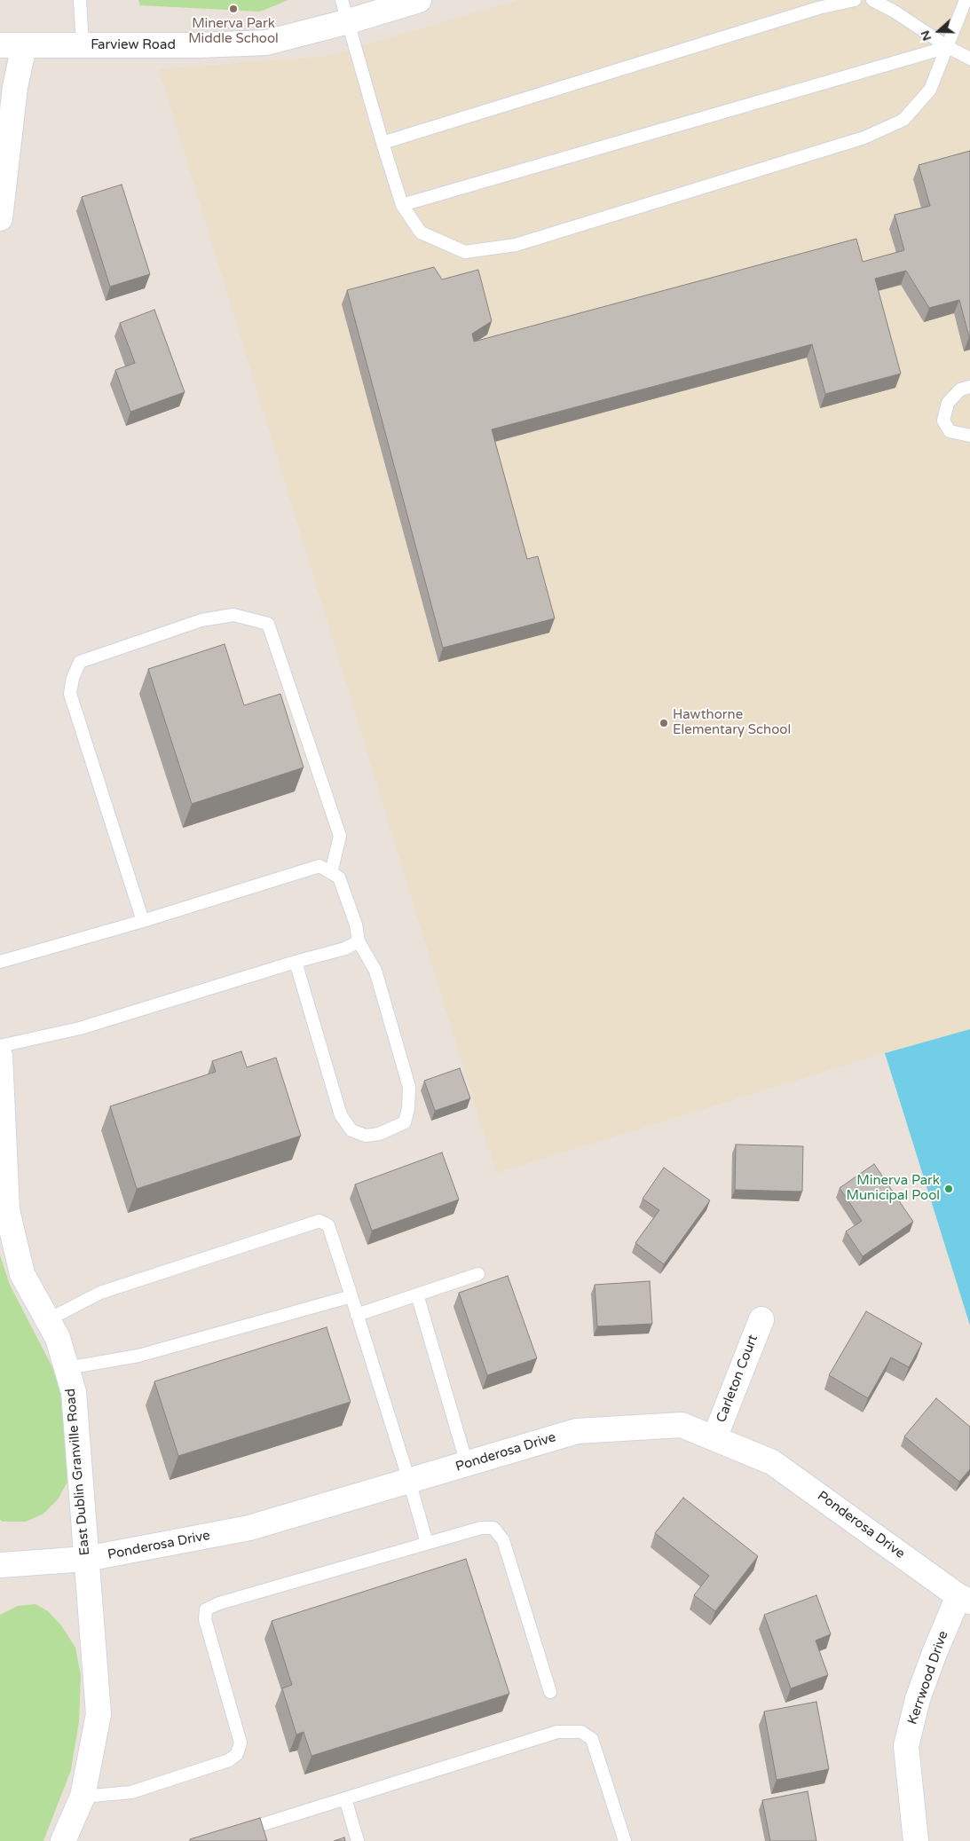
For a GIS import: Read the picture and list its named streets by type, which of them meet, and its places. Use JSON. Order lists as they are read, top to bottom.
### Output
{
  "streets": {
    "street": [
      "Farview Road",
      "Carleton Court",
      "Ponderosa Drive",
      "East Dublin Granville Road",
      "Kerrwood Drive"
    ]
  },
  "crossings": [
    ["Carleton Court", "Ponderosa Drive"],
    ["Ponderosa Drive", "East Dublin Granville Road"],
    ["Ponderosa Drive", "Kerrwood Drive"]
  ],
  "places": ["Minerva Park Middle School", "Hawthorne Elementary School", "Minerva Park Municipal Pool"],
  "north": "left"
}
